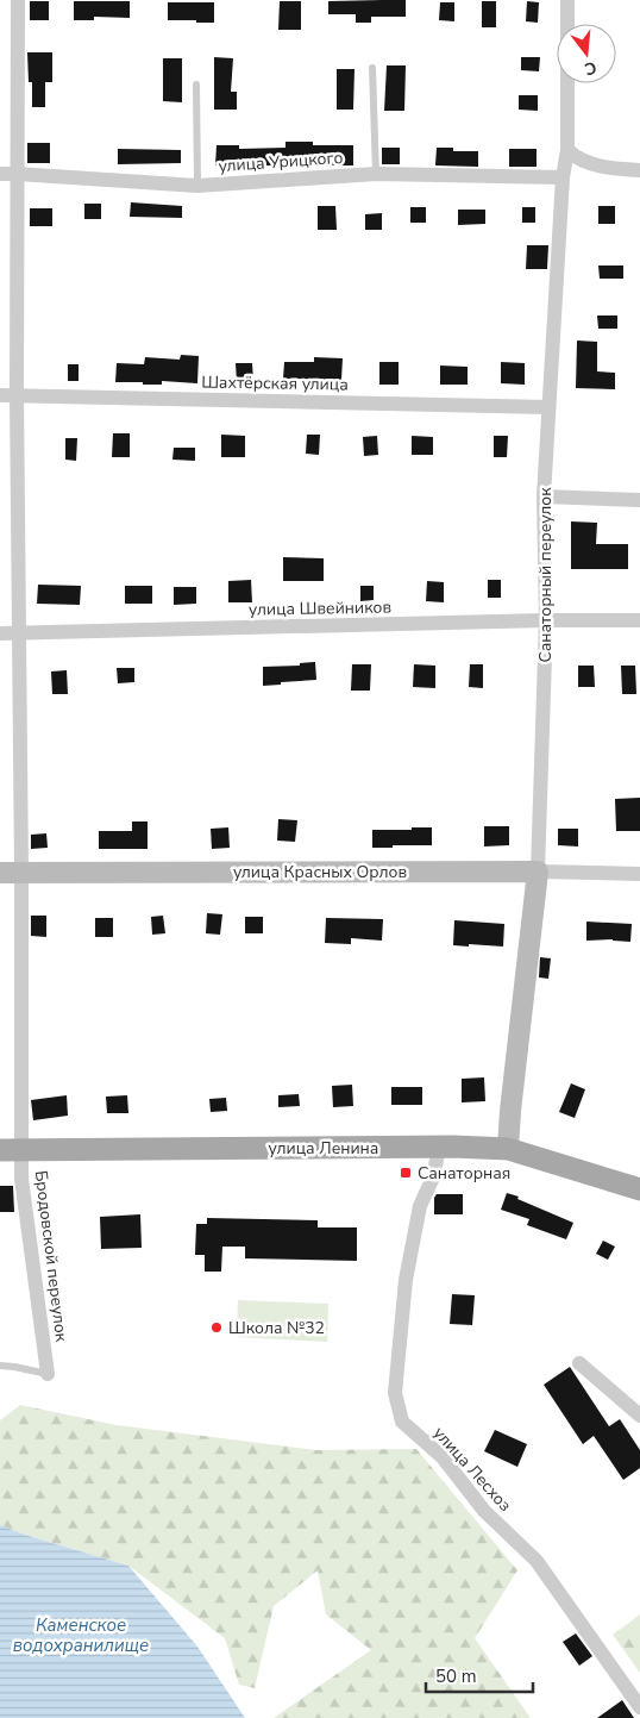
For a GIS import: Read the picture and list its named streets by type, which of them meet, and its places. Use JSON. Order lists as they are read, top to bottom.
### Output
{
  "streets": {
    "main road": ["улица Ленина"],
    "street": [
      "улица Урицкого",
      "Шахтёрская улица",
      "Санаторный переулок",
      "улица Швейников",
      "улица Красных Орлов",
      "Бродовской переулок",
      "улица Лесхоз"
    ]
  },
  "crossings": [
    ["улица Урицкого", "Санаторный переулок"],
    ["улица Урицкого", "Бродовской переулок"],
    ["Шахтёрская улица", "Санаторный переулок"],
    ["Шахтёрская улица", "Бродовской переулок"],
    ["Санаторный переулок", "улица Швейников"],
    ["Санаторный переулок", "улица Красных Орлов"],
    ["Санаторный переулок", "улица Ленина"],
    ["улица Швейников", "Бродовской переулок"],
    ["улица Красных Орлов", "Бродовской переулок"],
    ["улица Ленина", "Бродовской переулок"],
    ["улица Ленина", "улица Лесхоз"]
  ],
  "water": ["Каменское водохранилище"],
  "places": {
    "transit": ["Санаторная"],
    "other": ["Школа №32"]
  },
  "scale_bar": "50 m",
  "north": "bottom"
}
